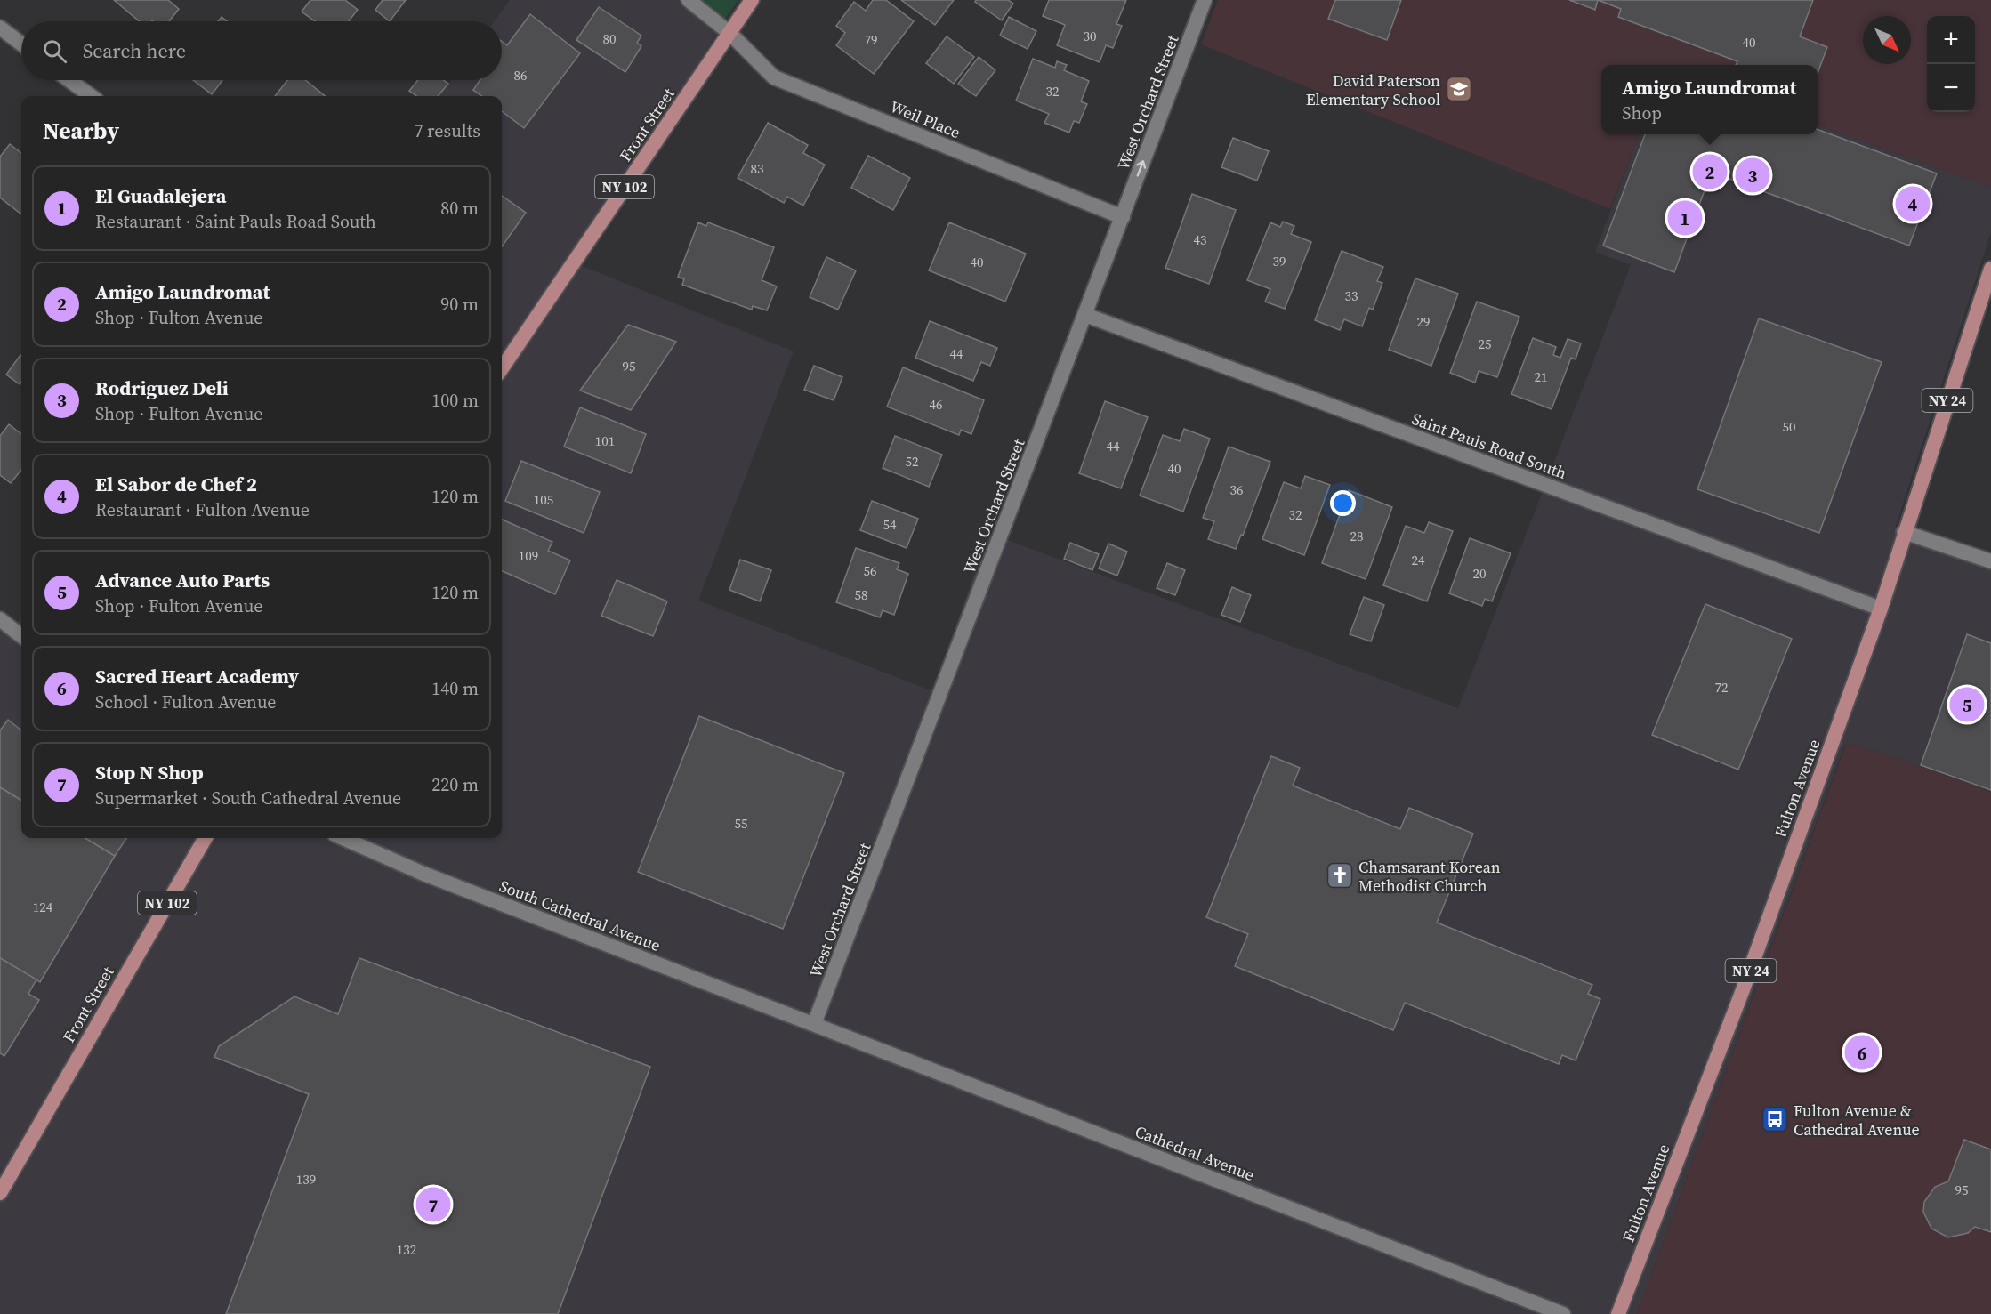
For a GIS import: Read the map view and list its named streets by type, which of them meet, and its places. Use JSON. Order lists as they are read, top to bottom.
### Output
{
  "streets": {
    "main road": [
      "Front Street",
      "NY 102",
      "NY 24",
      "Fulton Avenue"
    ],
    "street": [
      "West Orchard Street",
      "Weil Place",
      "Saint Pauls Road South",
      "South Cathedral Avenue",
      "Cathedral Avenue"
    ]
  },
  "crossings": [
    ["West Orchard Street", "Weil Place"],
    ["West Orchard Street", "Saint Pauls Road South"],
    ["West Orchard Street", "South Cathedral Avenue"],
    ["West Orchard Street", "Cathedral Avenue"],
    ["Weil Place", "Front Street"],
    ["Saint Pauls Road South", "Fulton Avenue"],
    ["South Cathedral Avenue", "Cathedral Avenue"]
  ],
  "places": {
    "school or university": ["David Paterson Elementary School"],
    "church": ["Chamsarant Korean Methodist Church"],
    "bus stop": ["Fulton Avenue & Cathedral Avenue"]
  },
  "house_numbers": [
    "30",
    "80",
    "79",
    "40",
    "86",
    "32",
    "83",
    "43",
    "39",
    "40",
    "33",
    "29",
    "25",
    "44",
    "95",
    "21",
    "46",
    "50",
    "101",
    "44",
    "52",
    "40",
    "36",
    "105",
    "32",
    "54",
    "28",
    "109",
    "24",
    "56",
    "20",
    "58",
    "72",
    "55",
    "124",
    "139",
    "95",
    "132"
  ],
  "north": "bottom right",
  "page": {
    "map_buttons": ["+", "−"],
    "search": "Search here",
    "popup": ["Amigo Laundromat", "Shop"],
    "heading": ["Nearby", "7 results"],
    "pins": [
      "2",
      "3",
      "4",
      "1",
      "5",
      "6",
      "7"
    ],
    "list": [
      {
        "mark": "1",
        "name": "El Guadalejera",
        "note": "Restaurant · Saint Pauls Road South",
        "value": "80 m"
      },
      {
        "mark": "2",
        "name": "Amigo Laundromat",
        "note": "Shop · Fulton Avenue",
        "value": "90 m"
      },
      {
        "mark": "3",
        "name": "Rodriguez Deli",
        "note": "Shop · Fulton Avenue",
        "value": "100 m"
      },
      {
        "mark": "4",
        "name": "El Sabor de Chef 2",
        "note": "Restaurant · Fulton Avenue",
        "value": "120 m"
      },
      {
        "mark": "5",
        "name": "Advance Auto Parts",
        "note": "Shop · Fulton Avenue",
        "value": "120 m"
      },
      {
        "mark": "6",
        "name": "Sacred Heart Academy",
        "note": "School · Fulton Avenue",
        "value": "140 m"
      },
      {
        "mark": "7",
        "name": "Stop N Shop",
        "note": "Supermarket · South Cathedral Avenue",
        "value": "220 m"
      }
    ]
  }
}
